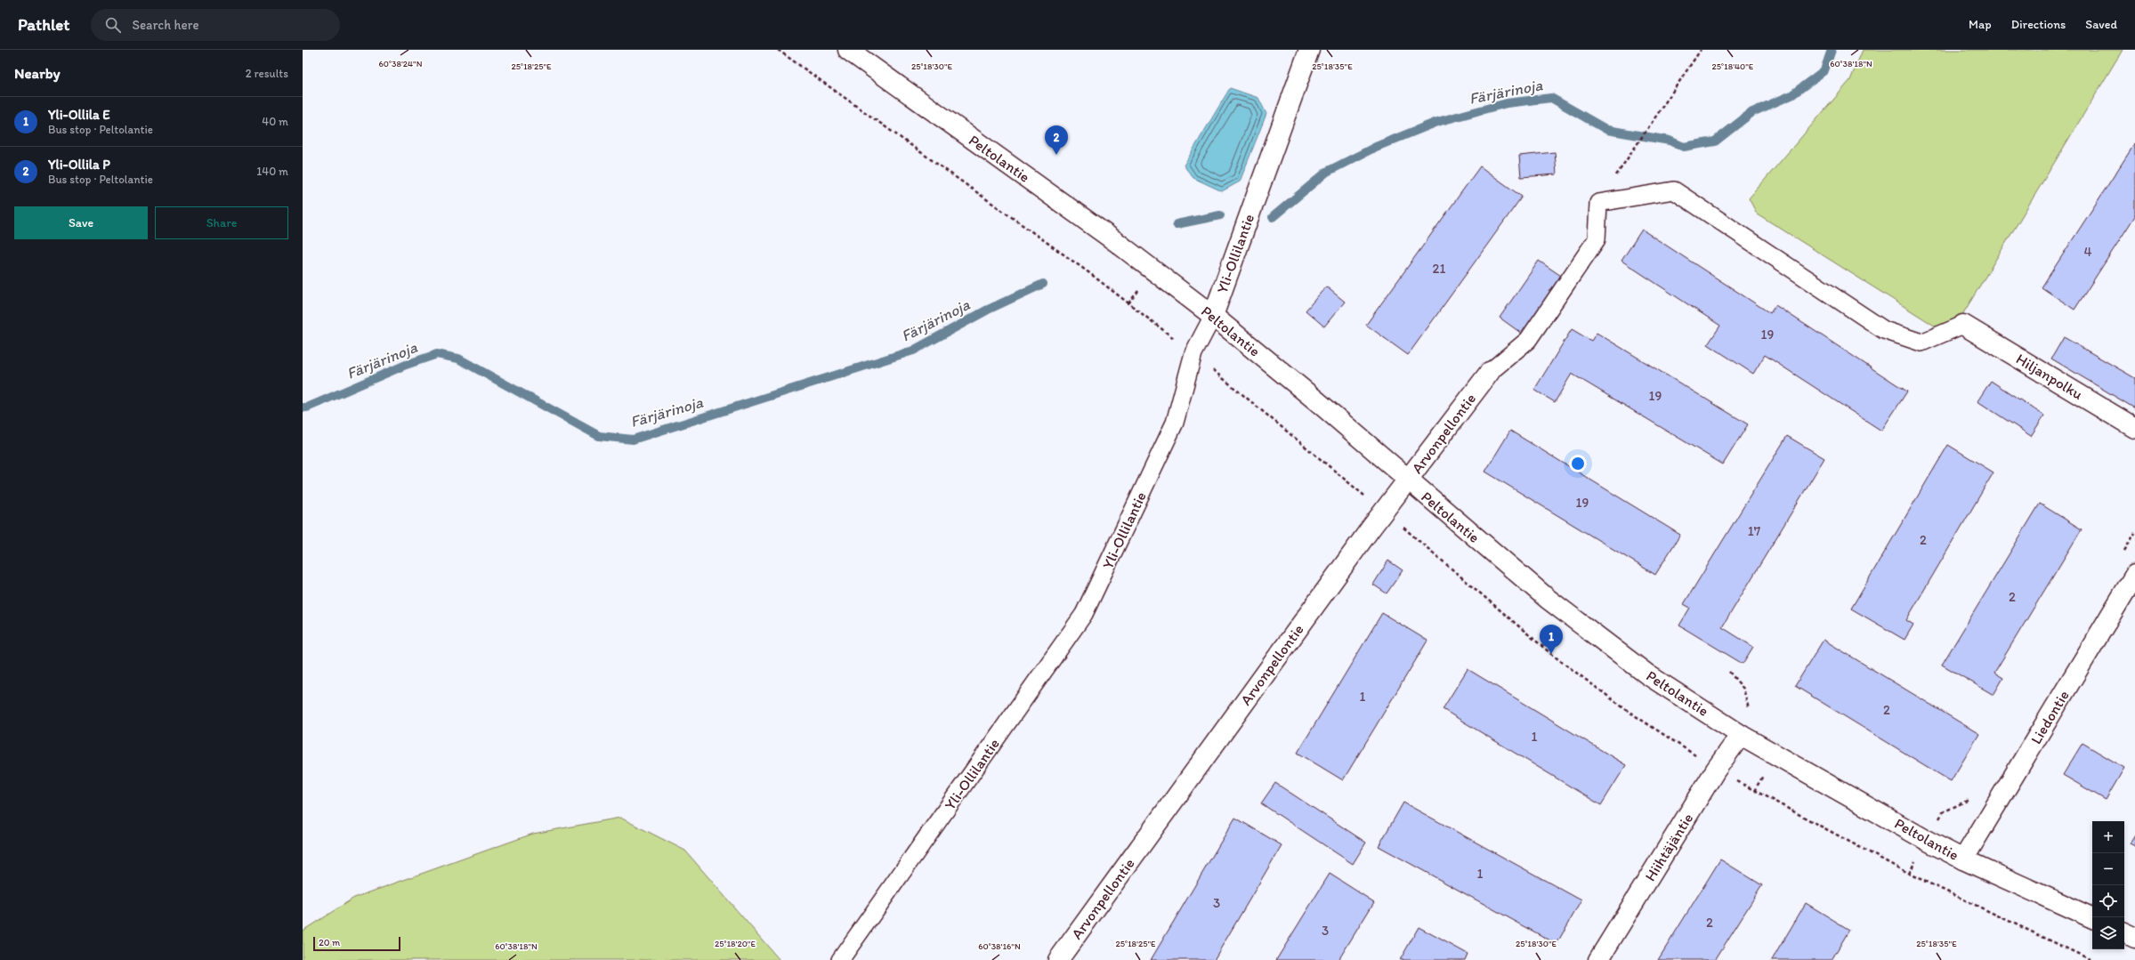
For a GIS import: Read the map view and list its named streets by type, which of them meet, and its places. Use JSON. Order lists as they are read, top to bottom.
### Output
{
  "streets": {
    "street": [
      "Peltolantie",
      "Yli-Ollilantie",
      "Hiljanpolku",
      "Arvonpellontie",
      "Liedontie",
      "Hiihtäjäntie"
    ]
  },
  "crossings": [
    ["Peltolantie", "Yli-Ollilantie"],
    ["Peltolantie", "Arvonpellontie"],
    ["Peltolantie", "Liedontie"],
    ["Peltolantie", "Hiihtäjäntie"]
  ],
  "water": ["Färjärinoja"],
  "house_numbers": [
    "4",
    "21",
    "19",
    "19",
    "19",
    "17",
    "2",
    "2",
    "1",
    "2",
    "1",
    "1",
    "3",
    "2",
    "3"
  ],
  "scale_bar": "20 m",
  "page": {
    "header": "Pathlet",
    "search": "Search here",
    "nav": ["Map", "Directions", "Saved"],
    "heading": ["Nearby", "2 results"],
    "list": [
      {
        "mark": "1",
        "name": "Yli-Ollila E",
        "note": "Bus stop · Peltolantie",
        "value": "40 m"
      },
      {
        "mark": "2",
        "name": "Yli-Ollila P",
        "note": "Bus stop · Peltolantie",
        "value": "140 m"
      }
    ],
    "pins": ["2", "1"],
    "buttons": ["Save", "Share"],
    "map_buttons": ["+", "−"],
    "scale": "20 m"
  },
  "coordinates": [
    "60°38'24\"N",
    "60°38'18\"N",
    "25°18'25\"E",
    "25°18'30\"E",
    "25°18'35\"E",
    "25°18'40\"E",
    "25°18'20\"E",
    "60°38'16\"N"
  ]
}
